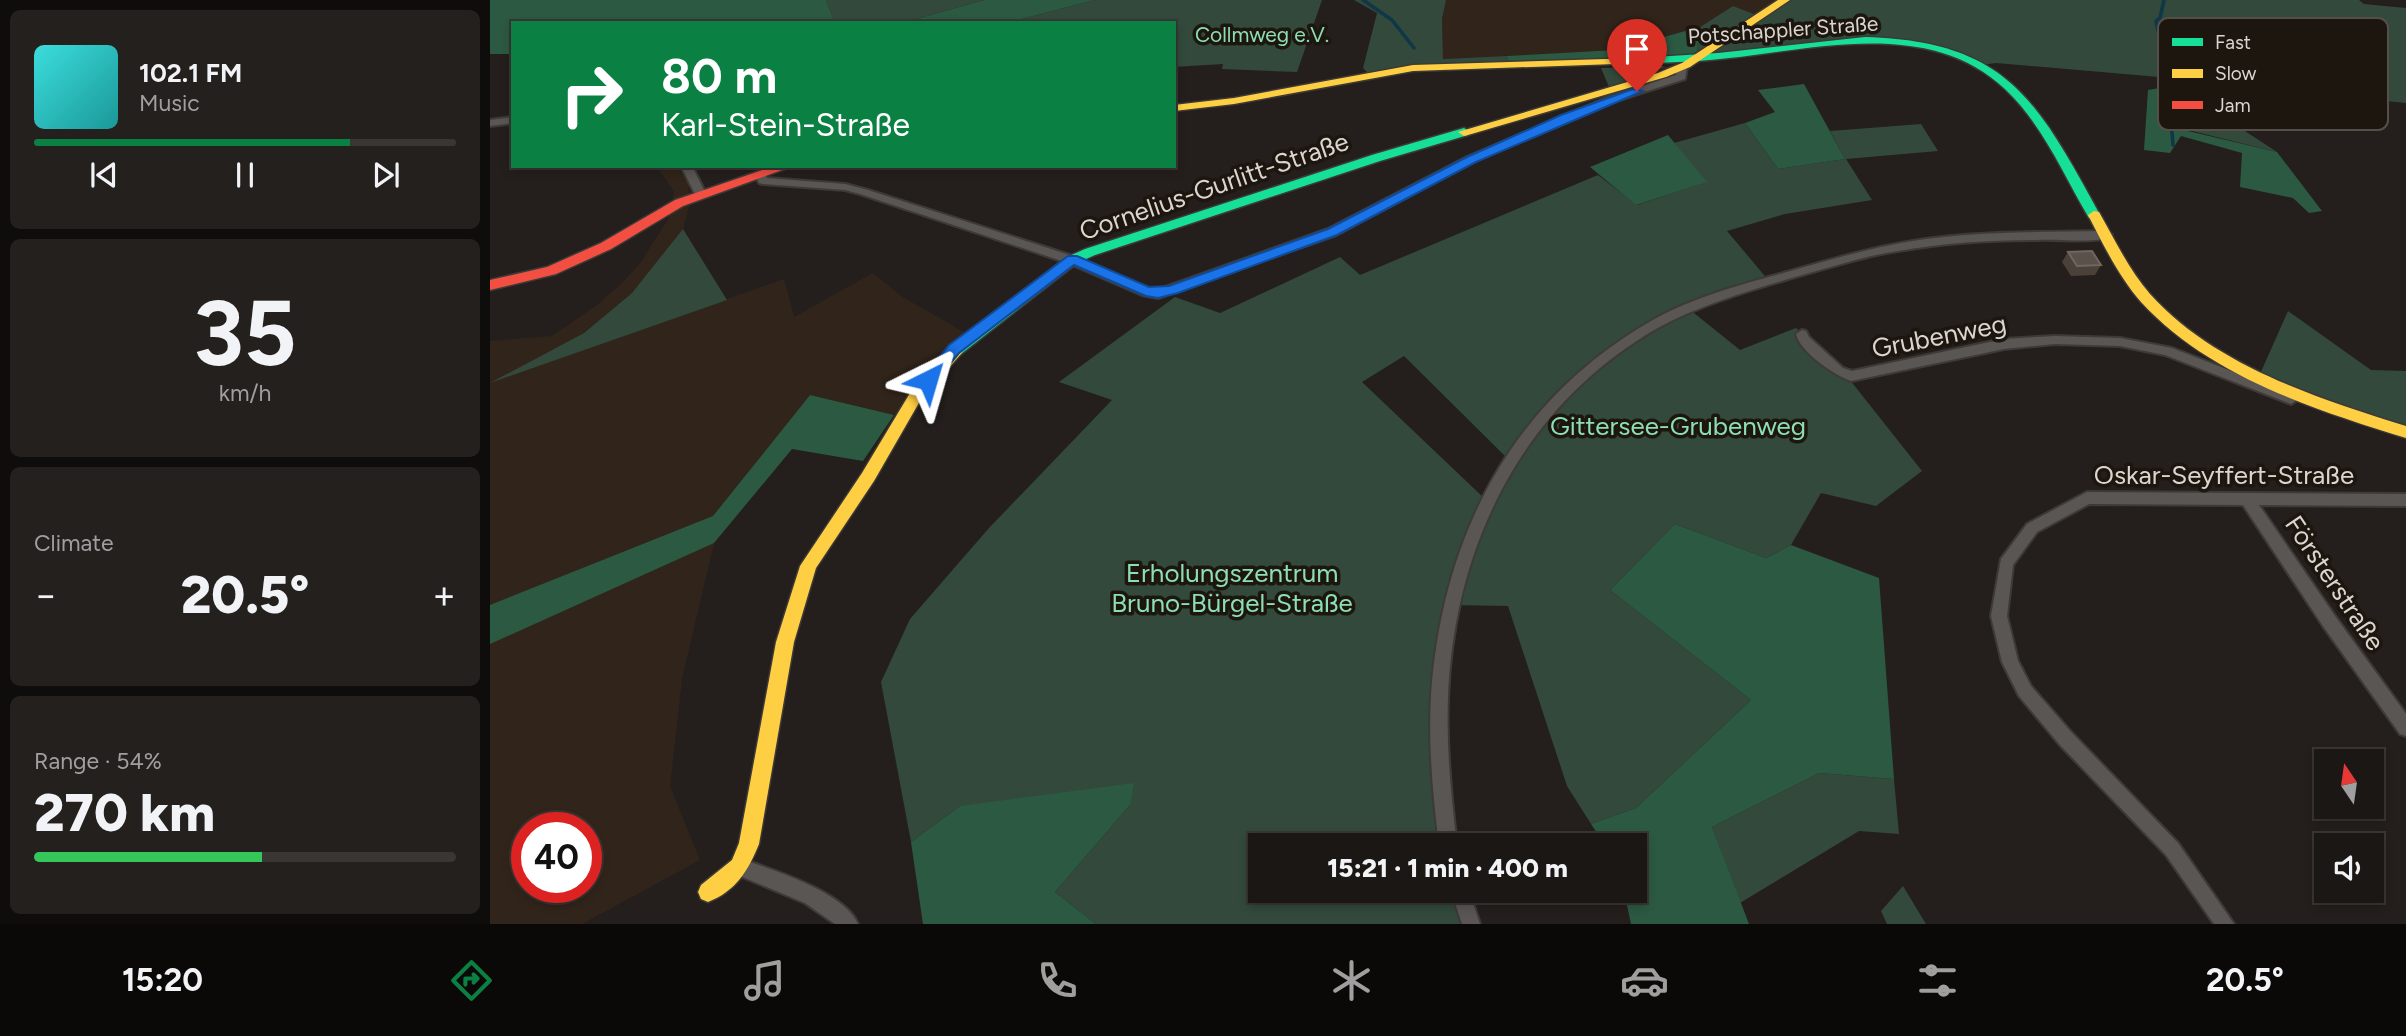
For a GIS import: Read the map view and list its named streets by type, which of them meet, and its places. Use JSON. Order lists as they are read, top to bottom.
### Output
{
  "streets": {
    "street": [
      "Potschappler Straße",
      "Cornelius-Gurlitt-Straße",
      "Grubenweg",
      "Oskar-Seyffert-Straße",
      "Försterstraße"
    ]
  },
  "crossings": [
    ["Potschappler Straße", "Cornelius-Gurlitt-Straße"],
    ["Potschappler Straße", "Grubenweg"],
    ["Oskar-Seyffert-Straße", "Försterstraße"]
  ],
  "parks": ["Collmweg e.V.", "Gittersee-Grubenweg", "Erholungszentrum Bruno-Bürgel-Straße"],
  "legend": ["Fast", "Slow", "Jam"],
  "north": "top",
  "page": {
    "turn": ["80 m", "Karl-Stein-Straße"],
    "song": ["102.1 FM", "Music"],
    "tile": [
      ["35", "km/h"],
      "Climate",
      ["Range · 54%", "270 km"]
    ],
    "heat": ["−", "20.5°", "+"],
    "limit": "40",
    "trip": "15:21 · 1 min · 400 m",
    "tabs": ["15:20", "20.5°"]
  }
}
